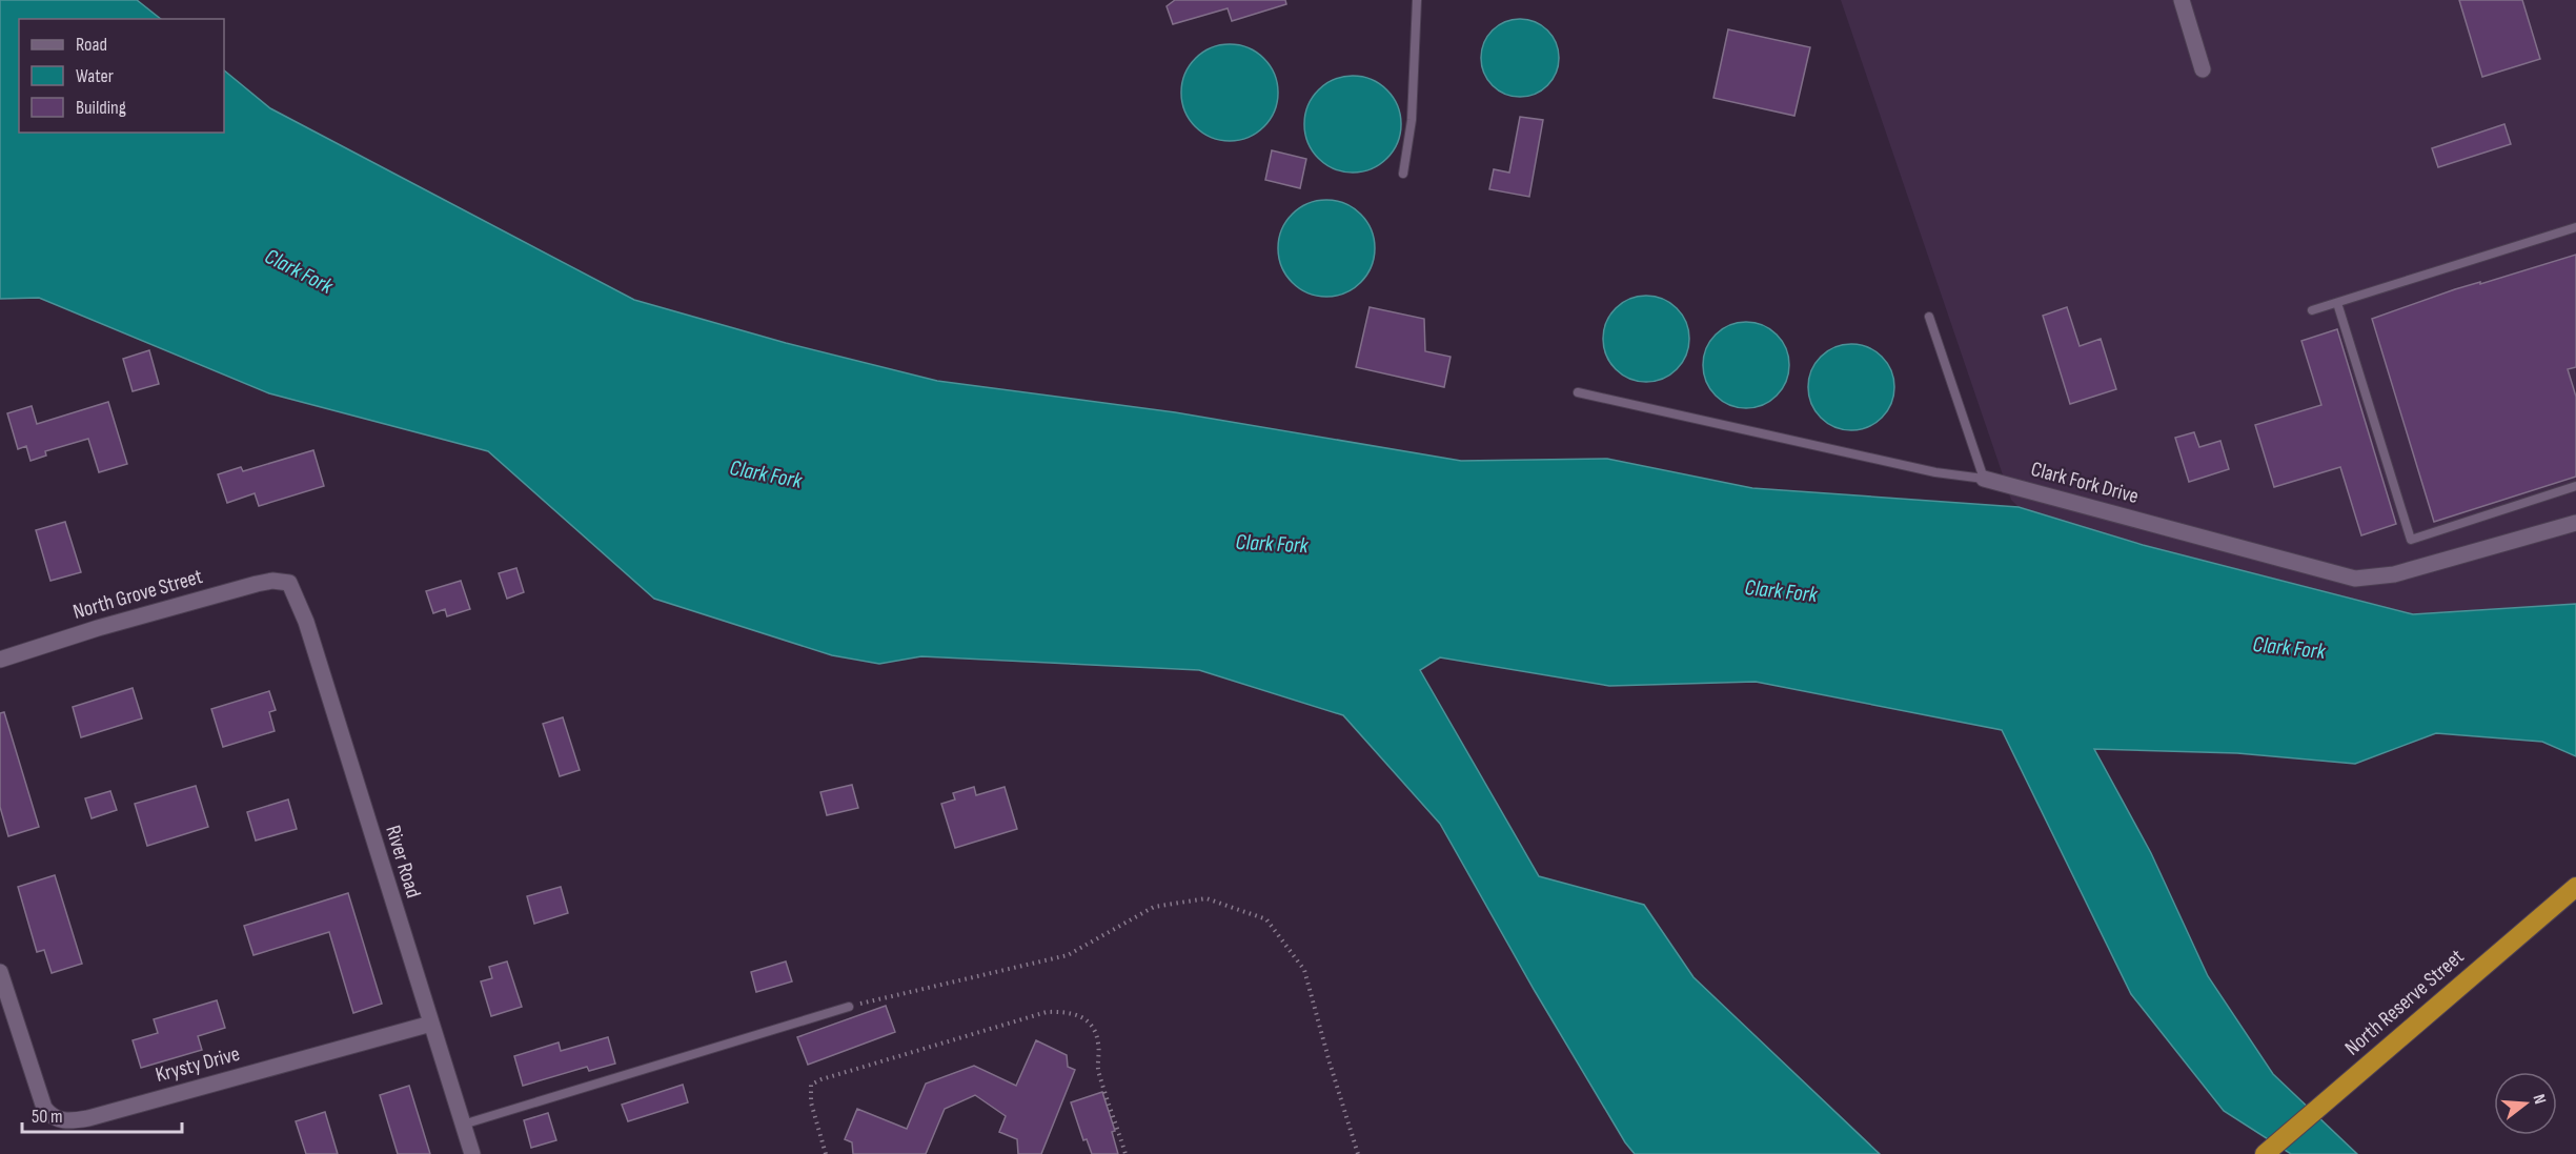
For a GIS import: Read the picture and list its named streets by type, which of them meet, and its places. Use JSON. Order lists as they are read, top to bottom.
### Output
{
  "streets": {
    "highway": ["North Reserve Street"],
    "street": [
      "Clark Fork Drive",
      "North Grove Street",
      "River Road",
      "Krysty Drive"
    ]
  },
  "crossings": [
    ["North Grove Street", "River Road"],
    ["River Road", "Krysty Drive"]
  ],
  "water": ["Clark Fork"],
  "legend": ["Road", "Water", "Building"],
  "scale_bar": "50 m",
  "north": "right"
}
